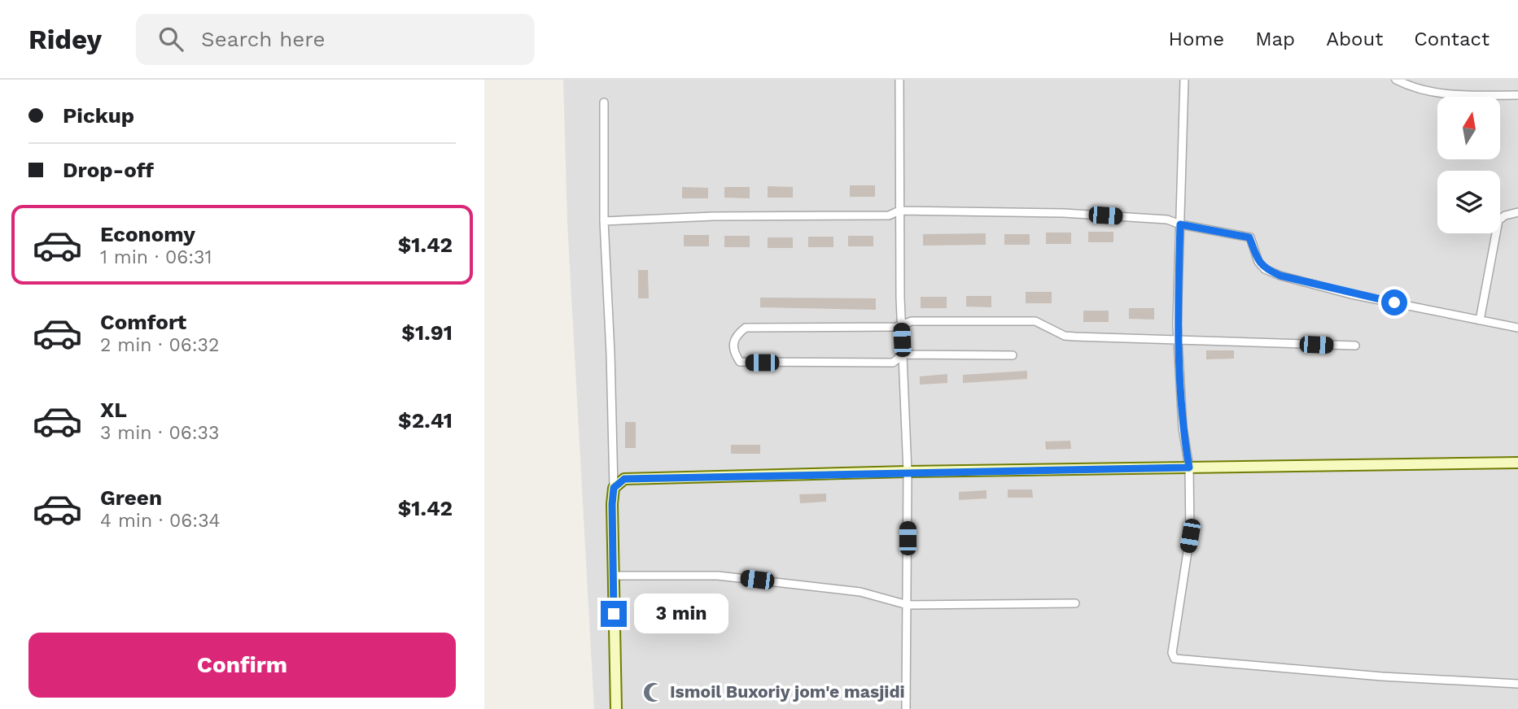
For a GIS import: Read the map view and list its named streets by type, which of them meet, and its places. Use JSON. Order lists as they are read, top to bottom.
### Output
{
  "places": {
    "mosque": ["Ismoil Buxoriy jom'e masjidi"]
  },
  "north": "top",
  "page": {
    "header": "Ridey",
    "search": "Search here",
    "nav": [
      "Home",
      "Map",
      "About",
      "Contact"
    ],
    "banner": ["Pickup", "Drop-off"],
    "list": [
      {
        "name": "Economy",
        "note": "1 min · 06:31",
        "value": "$1.42"
      },
      {
        "name": "Comfort",
        "note": "2 min · 06:32",
        "value": "$1.91"
      },
      {
        "name": "XL",
        "note": "3 min · 06:33",
        "value": "$2.41"
      },
      {
        "name": "Green",
        "note": "4 min · 06:34",
        "value": "$1.42"
      }
    ],
    "bubble": "3 min",
    "buttons": "Confirm"
  }
}
